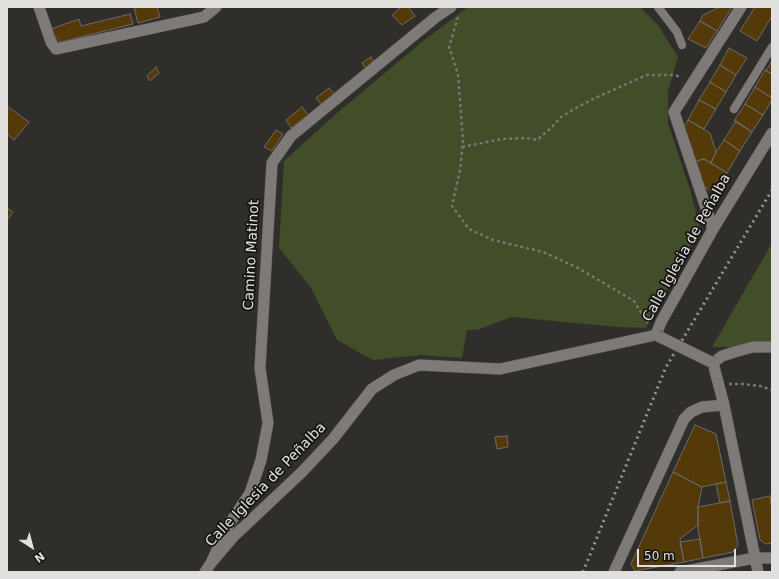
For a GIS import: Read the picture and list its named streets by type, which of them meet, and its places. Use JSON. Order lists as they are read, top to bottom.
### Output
{
  "streets": {
    "street": ["Calle Iglesia de Peñalba", "Camino Matinot"]
  },
  "crossings": [
    ["Calle Iglesia de Peñalba", "Camino Matinot"]
  ],
  "scale_bar": "50 m",
  "north": "bottom right"
}
